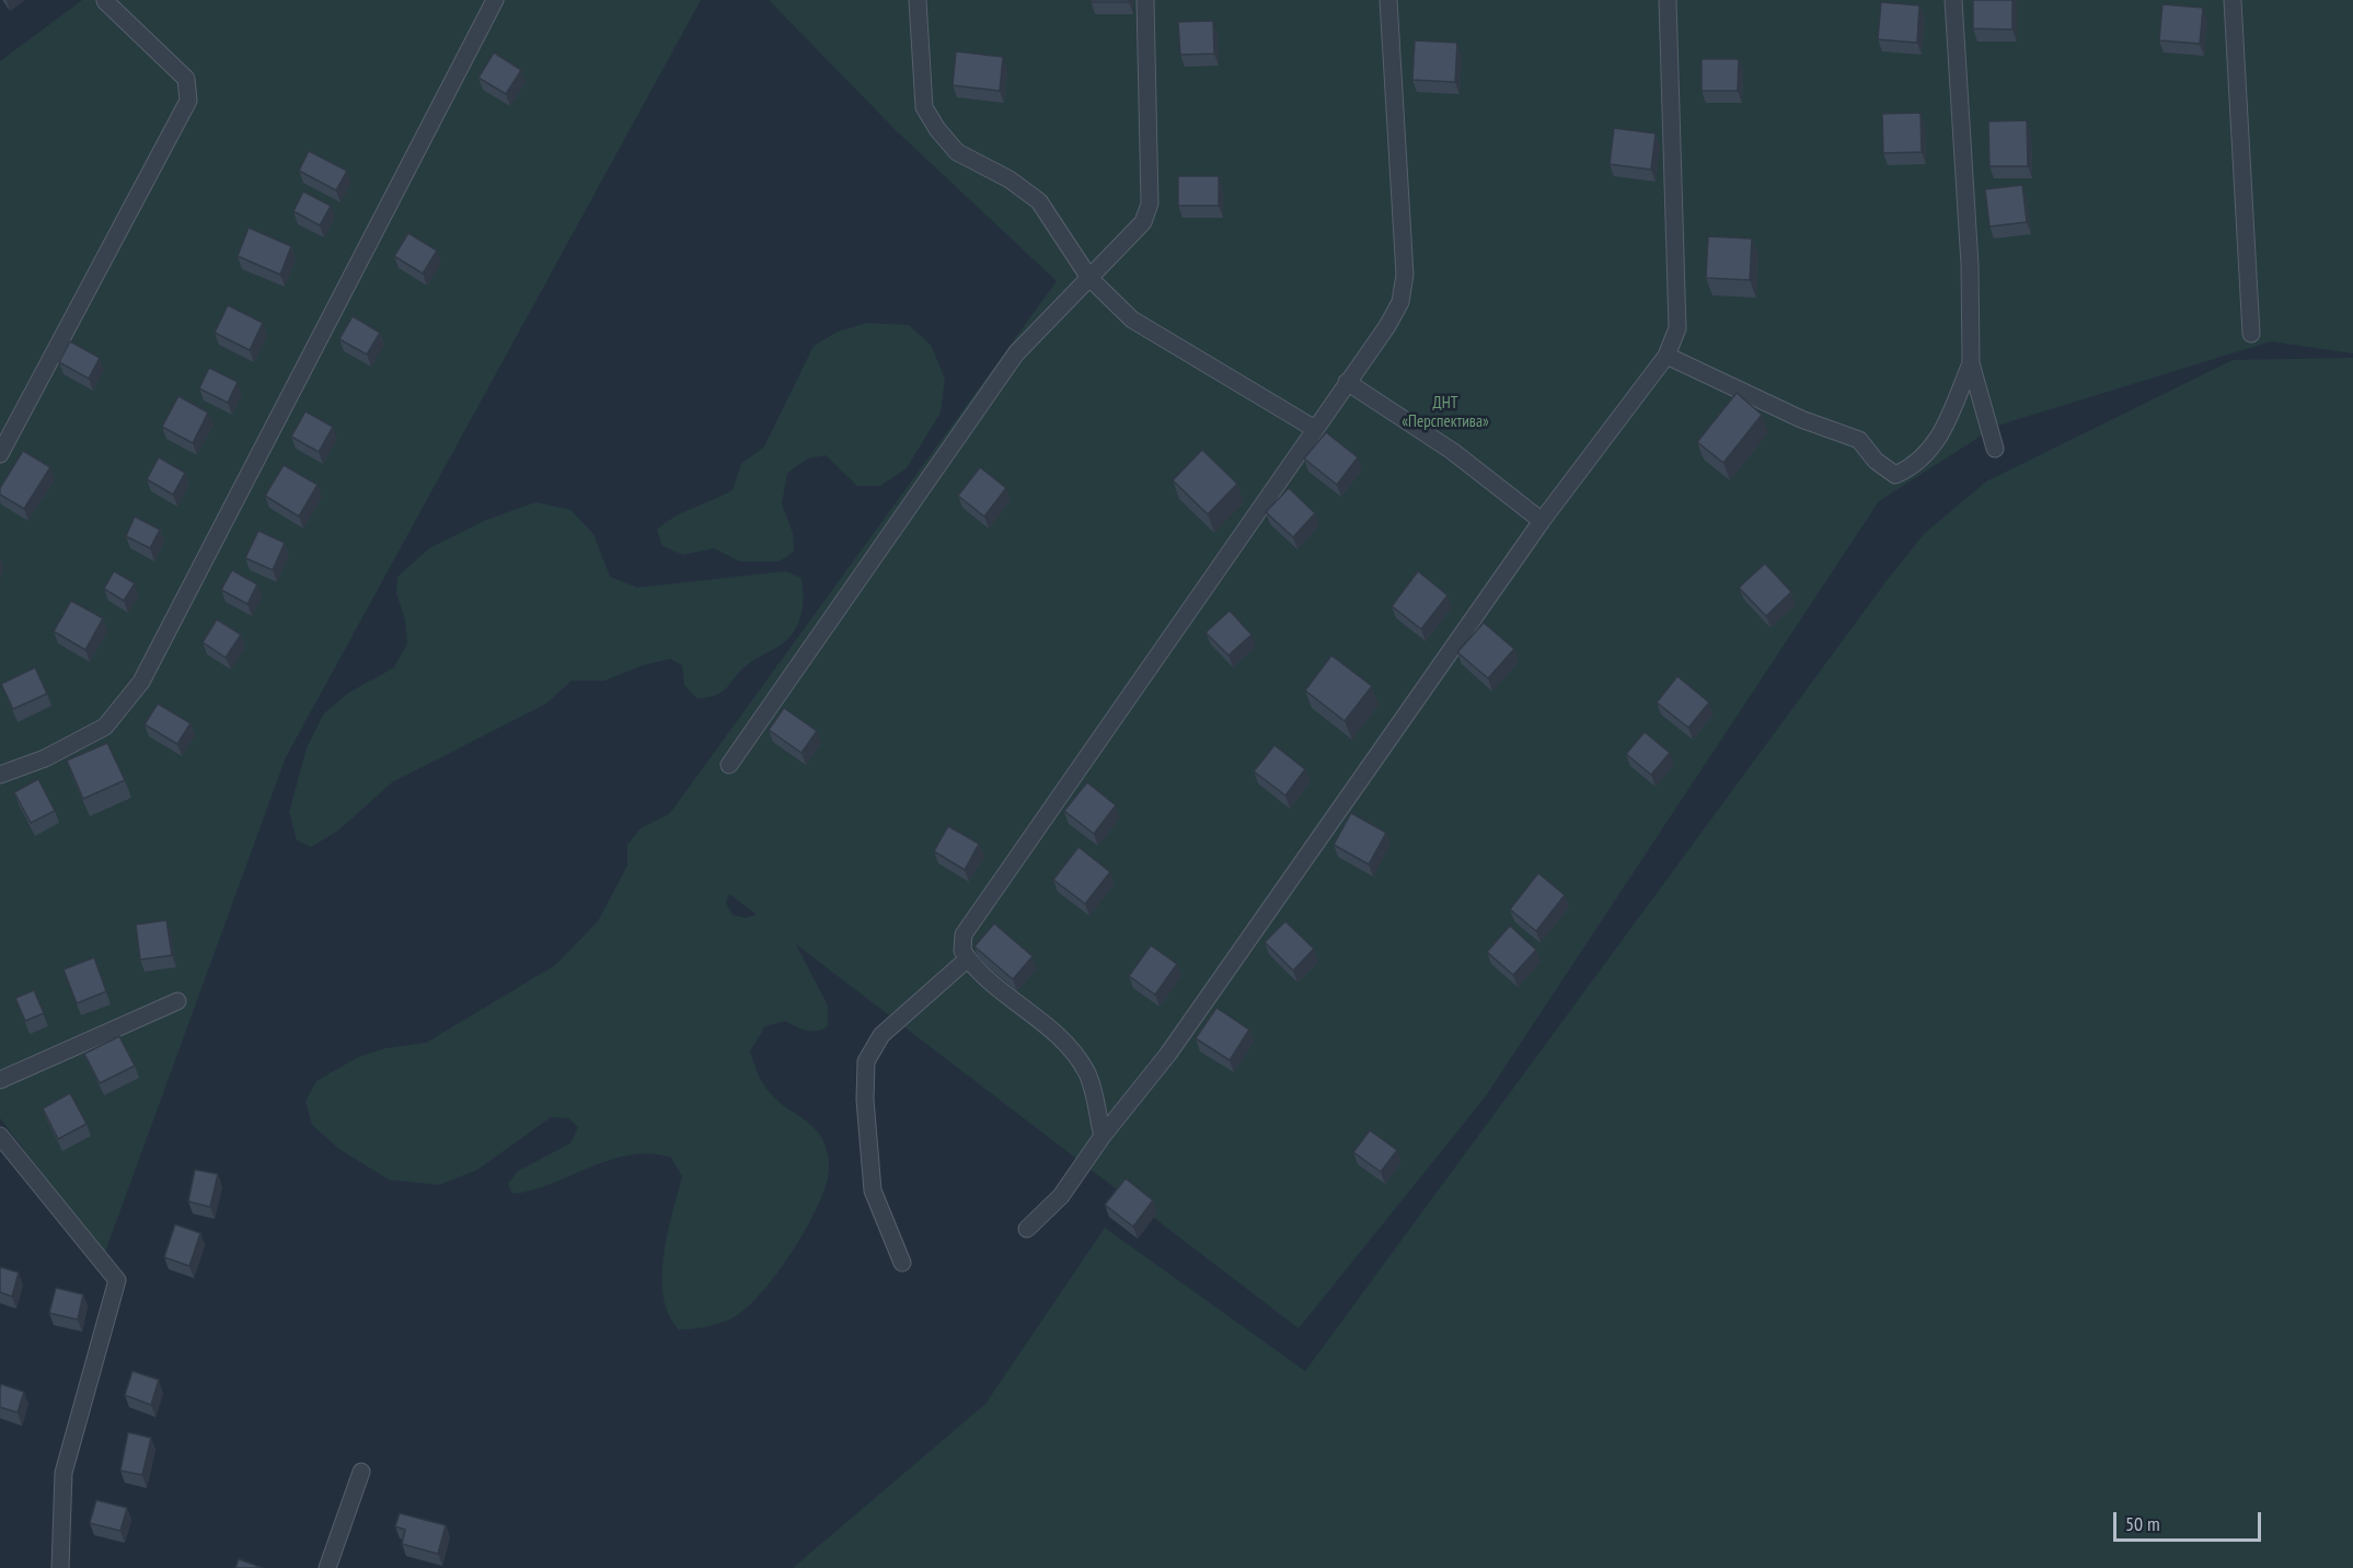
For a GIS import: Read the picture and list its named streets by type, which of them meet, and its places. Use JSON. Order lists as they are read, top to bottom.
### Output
{
  "parks": ["ДНТ «Перспектива»"],
  "scale_bar": "50 m"
}
